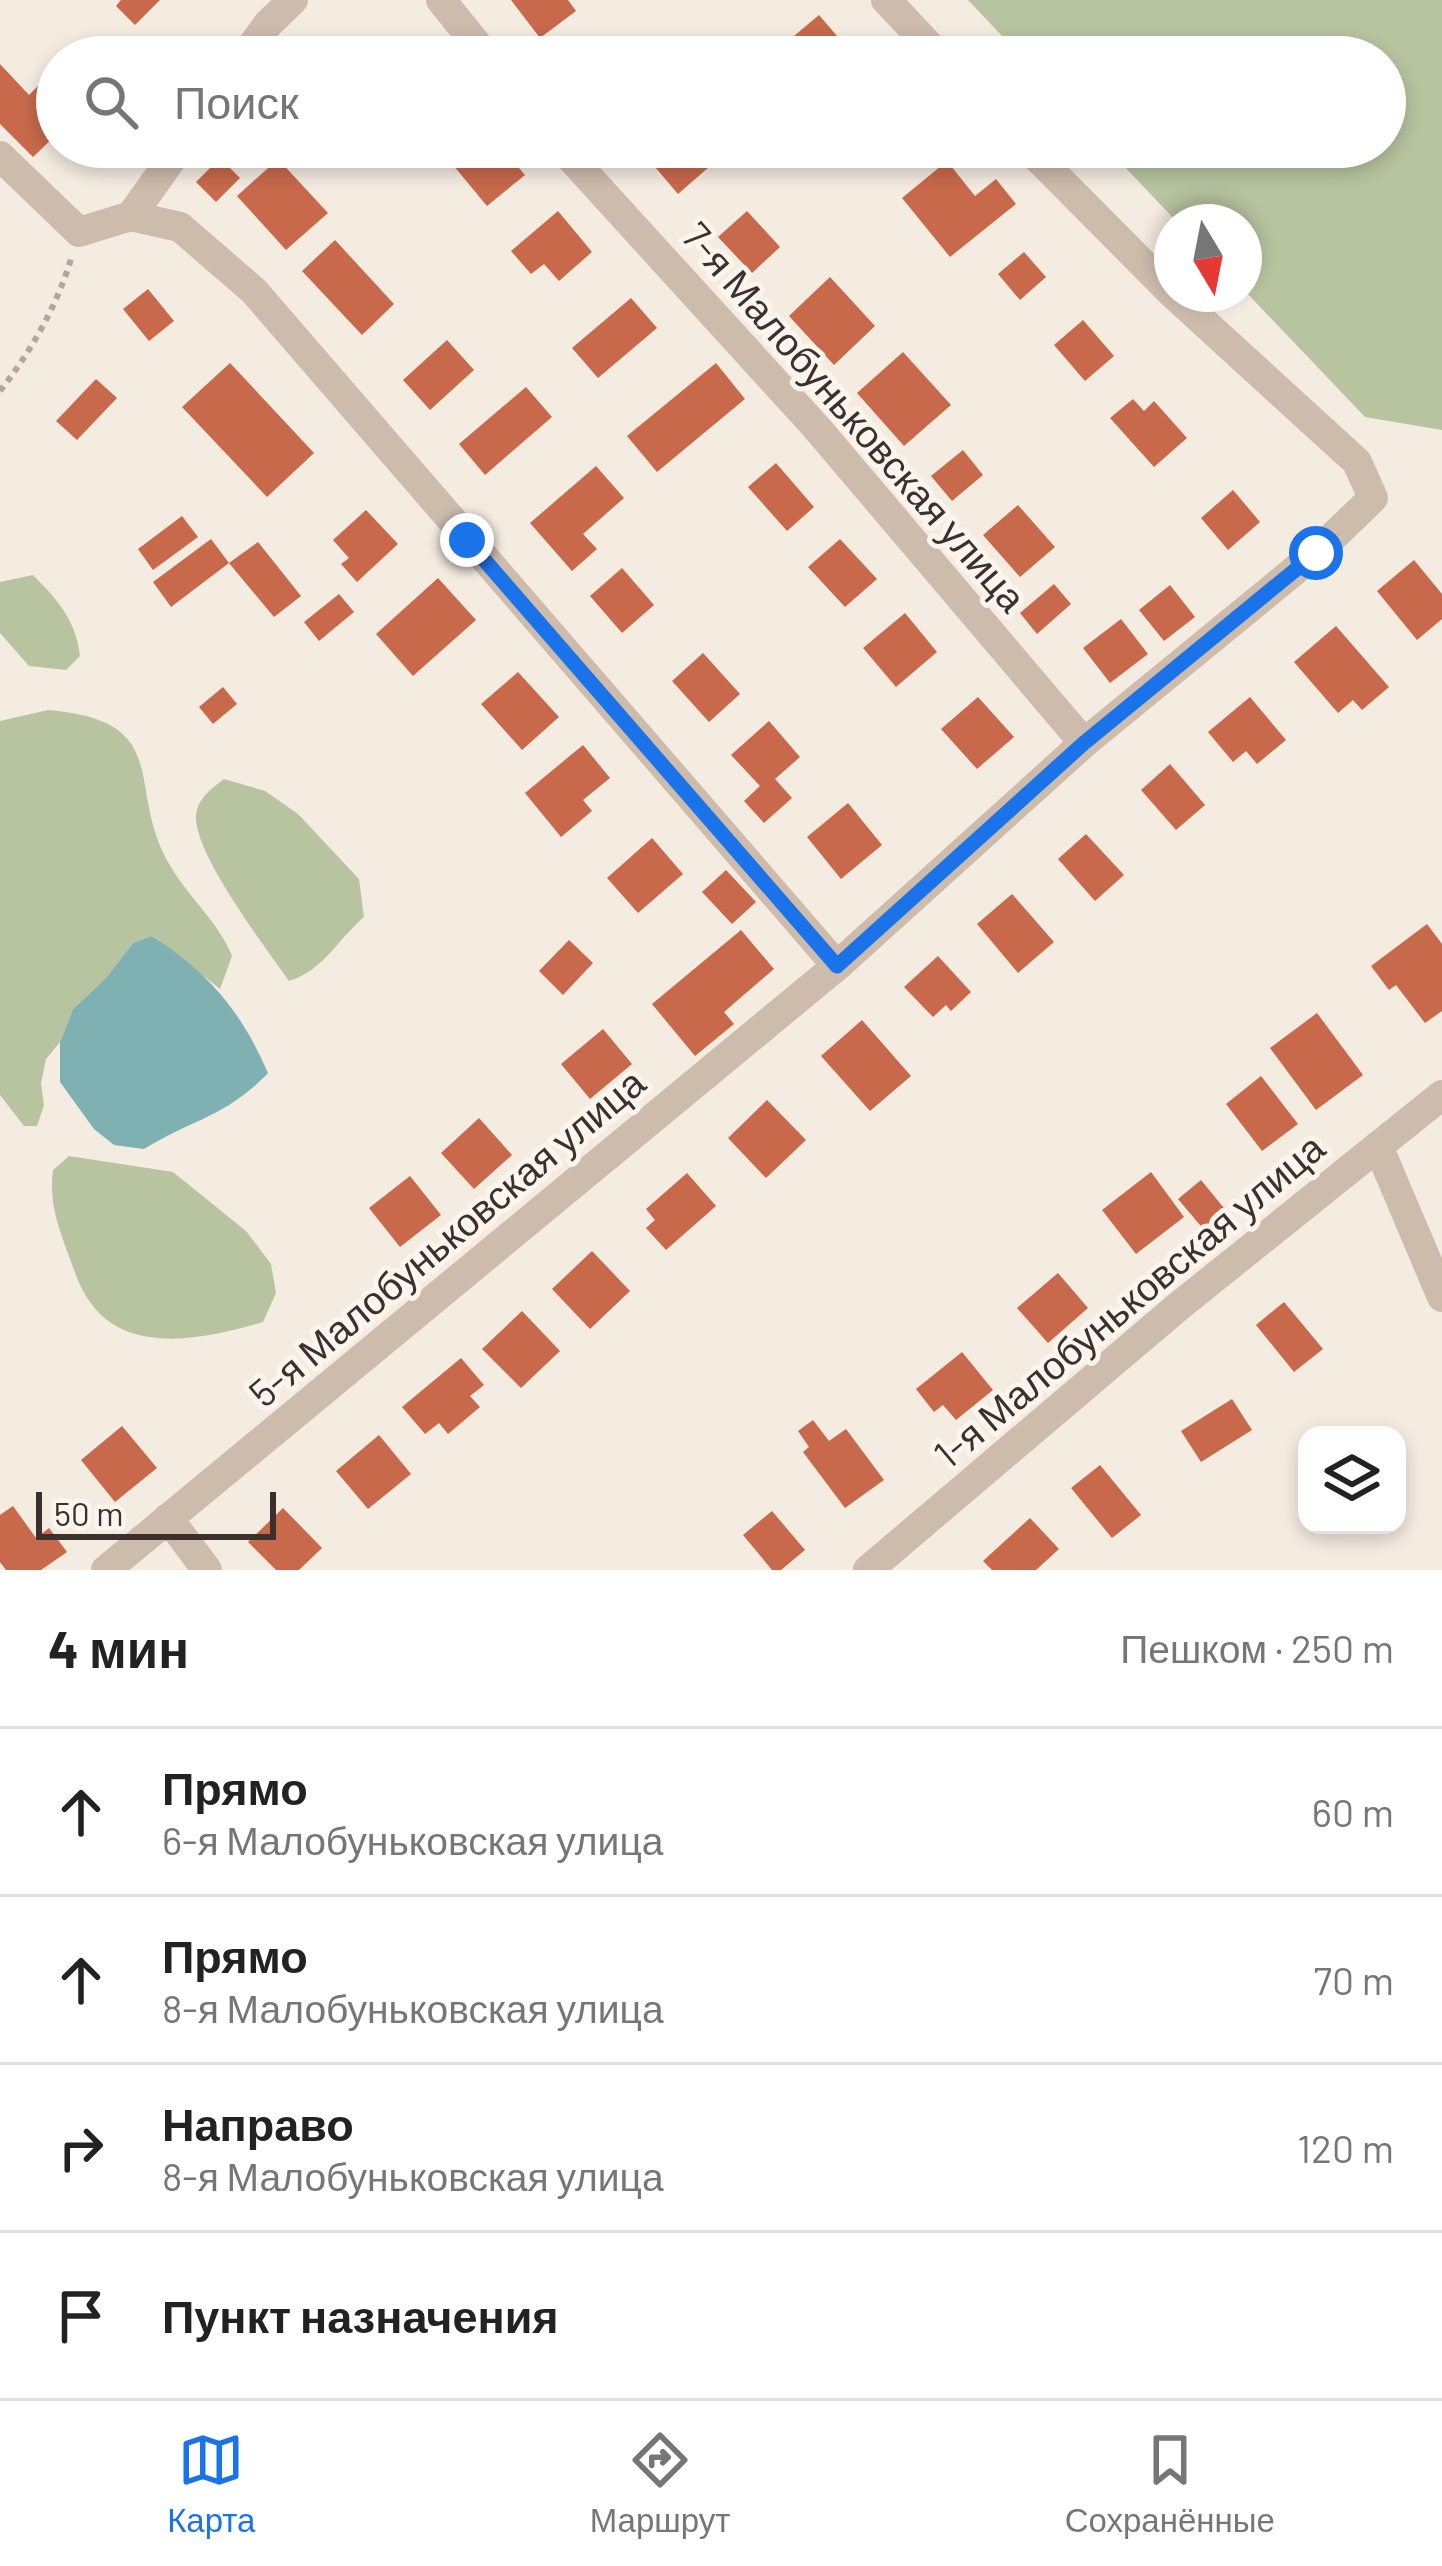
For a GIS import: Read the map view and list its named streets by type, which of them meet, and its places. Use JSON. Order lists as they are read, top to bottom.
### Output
{
  "streets": {
    "street": ["7-я Малобуньковская улица", "5-я Малобуньковская улица", "1-я Малобуньковская улица"]
  },
  "crossings": [
    ["7-я Малобуньковская улица", "5-я Малобуньковская улица"]
  ],
  "scale_bar": "50 m",
  "north": "bottom",
  "page": {
    "search": "Поиск",
    "scale": "50 m",
    "heading": ["4 мин", "Пешком · 250 m"],
    "list": [
      ["Прямо", "6-я Малобуньковская улица", "60 m"],
      ["Прямо", "8-я Малобуньковская улица", "70 m"],
      ["Направо", "8-я Малобуньковская улица", "120 m"],
      "Пункт назначения"
    ],
    "nav": ["Карта", "Маршрут", "Сохранённые"]
  }
}
